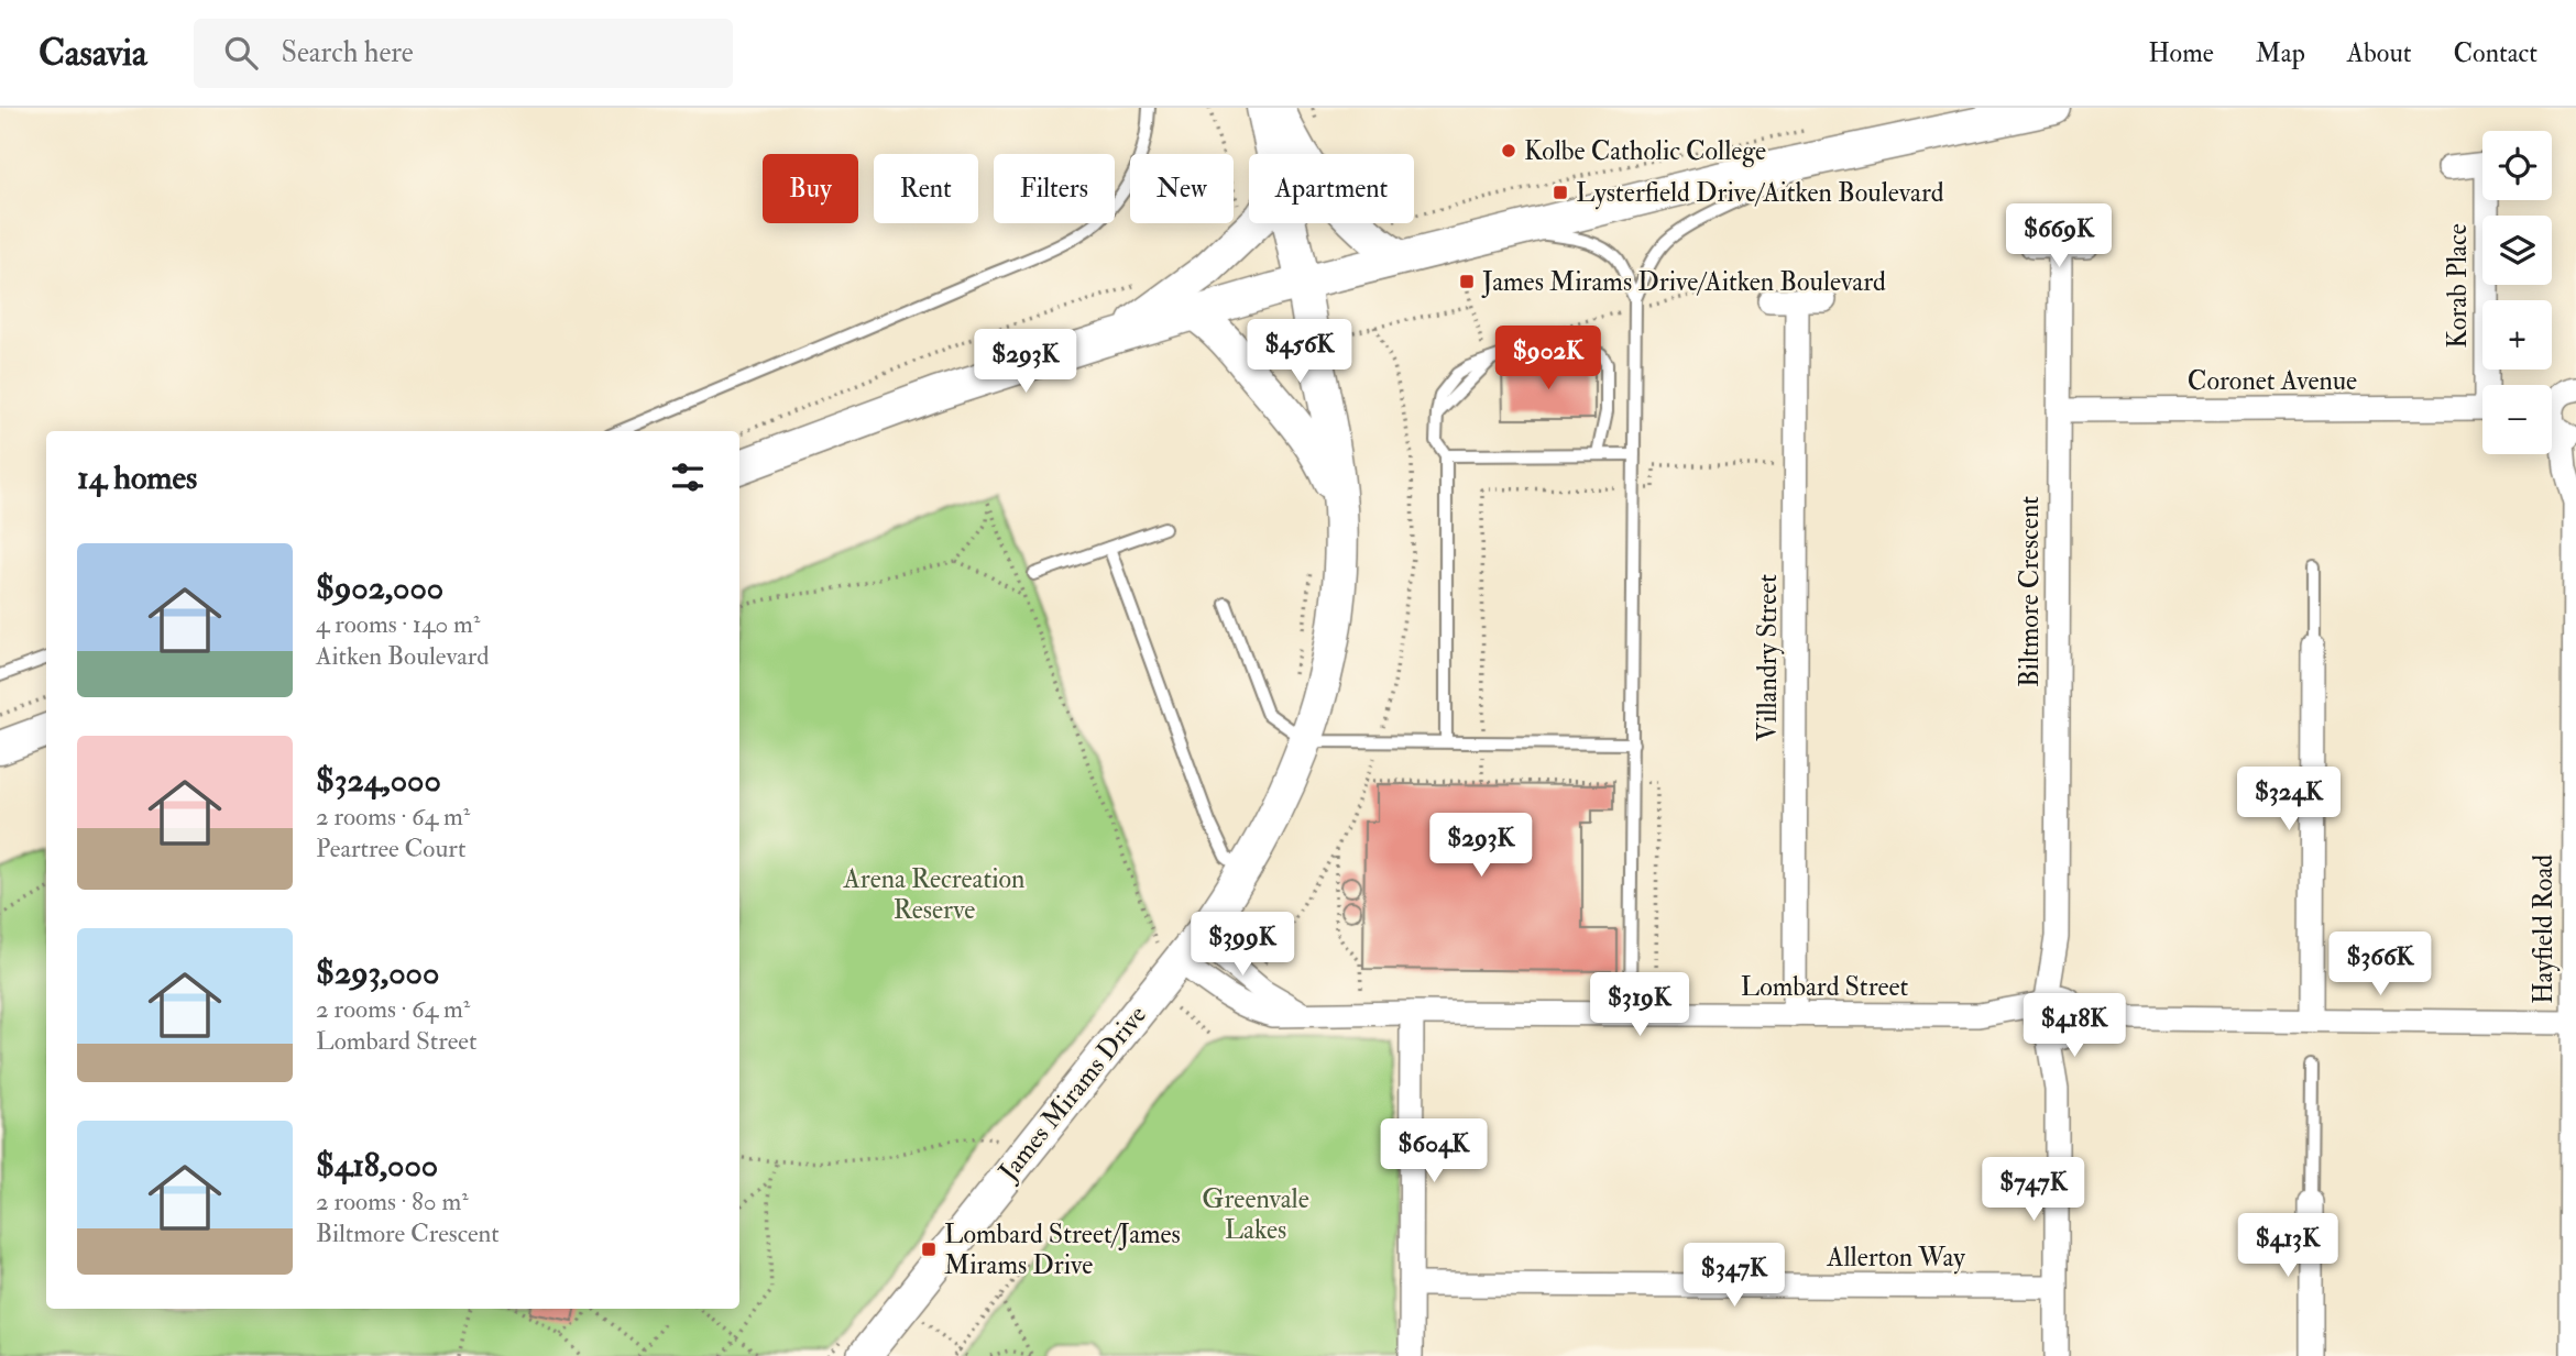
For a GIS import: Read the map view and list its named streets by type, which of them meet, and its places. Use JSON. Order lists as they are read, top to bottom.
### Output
{
  "streets": {
    "street": [
      "Korab Place",
      "Coronet Avenue",
      "Biltmore Crescent",
      "Villandry Street",
      "Hayfield Road",
      "Lombard Street",
      "James Mirams Drive",
      "Allerton Way"
    ]
  },
  "crossings": [
    ["Coronet Avenue", "Biltmore Crescent"],
    ["Biltmore Crescent", "Lombard Street"],
    ["Biltmore Crescent", "Allerton Way"],
    ["Villandry Street", "Lombard Street"],
    ["Hayfield Road", "Lombard Street"],
    ["Lombard Street", "James Mirams Drive"]
  ],
  "parks": ["Arena Recreation Reserve", "Greenvale Lakes"],
  "places": {
    "other": ["Kolbe Catholic College"],
    "transit": ["Lysterfield Drive/Aitken Boulevard", "James Mirams Drive/Aitken Boulevard", "Lombard Street/James Mirams Drive"]
  },
  "page": {
    "header": "Casavia",
    "search": "Search here",
    "nav": [
      "Home",
      "Map",
      "About",
      "Contact"
    ],
    "map_buttons": ["+", "−"],
    "chip": [
      "Buy",
      "Rent",
      "Filters",
      "New",
      "Apartment"
    ],
    "price": [
      "$669K",
      "$456K",
      "$902K",
      "$293K",
      "$324K",
      "$293K",
      "$399K",
      "$366K",
      "$319K",
      "$418K",
      "$604K",
      "$747K",
      "$413K",
      "$347K"
    ],
    "heading": "14 homes",
    "list": [
      {
        "name": "$902,000",
        "note": "4 rooms · 140 m² · Aitken Boulevard"
      },
      {
        "name": "$324,000",
        "note": "2 rooms · 64 m² · Peartree Court"
      },
      {
        "name": "$293,000",
        "note": "2 rooms · 64 m² · Lombard Street"
      },
      {
        "name": "$418,000",
        "note": "2 rooms · 80 m² · Biltmore Crescent"
      }
    ]
  }
}
